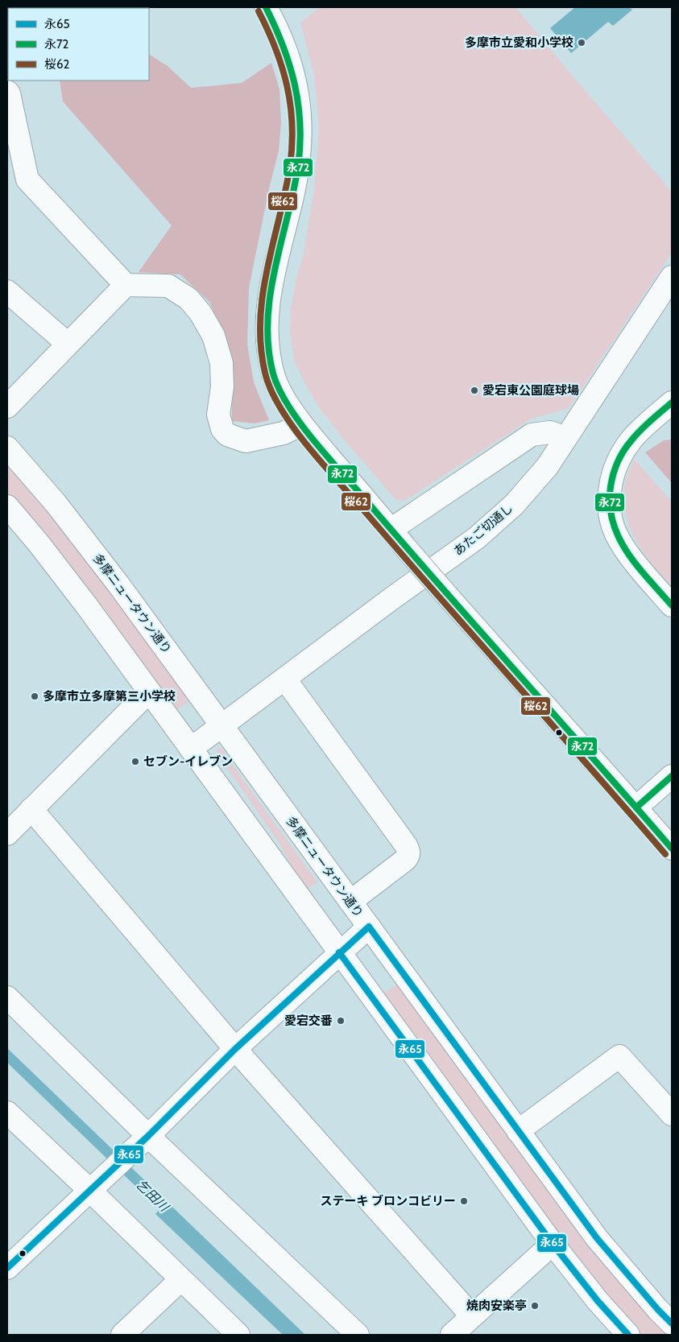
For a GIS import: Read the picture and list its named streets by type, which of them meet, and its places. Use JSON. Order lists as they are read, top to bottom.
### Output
{
  "streets": {
    "street": ["あたご切通し", "多摩ニュータウン通り"]
  },
  "crossings": [
    ["あたご切通し", "多摩ニュータウン通り"]
  ],
  "water": ["乞田川"],
  "places": [
    "多摩市立愛和小学校",
    "愛宕東公園庭球場",
    "多摩市立多摩第三小学校",
    "セブン-イレブン",
    "愛宕交番",
    "ステーキ ブロンコビリー",
    "焼肉安楽亭"
  ],
  "lines": ["transit line 永72", "transit line 桜62", "transit line 永65"],
  "legend": ["永65", "永72", "桜62"]
}
